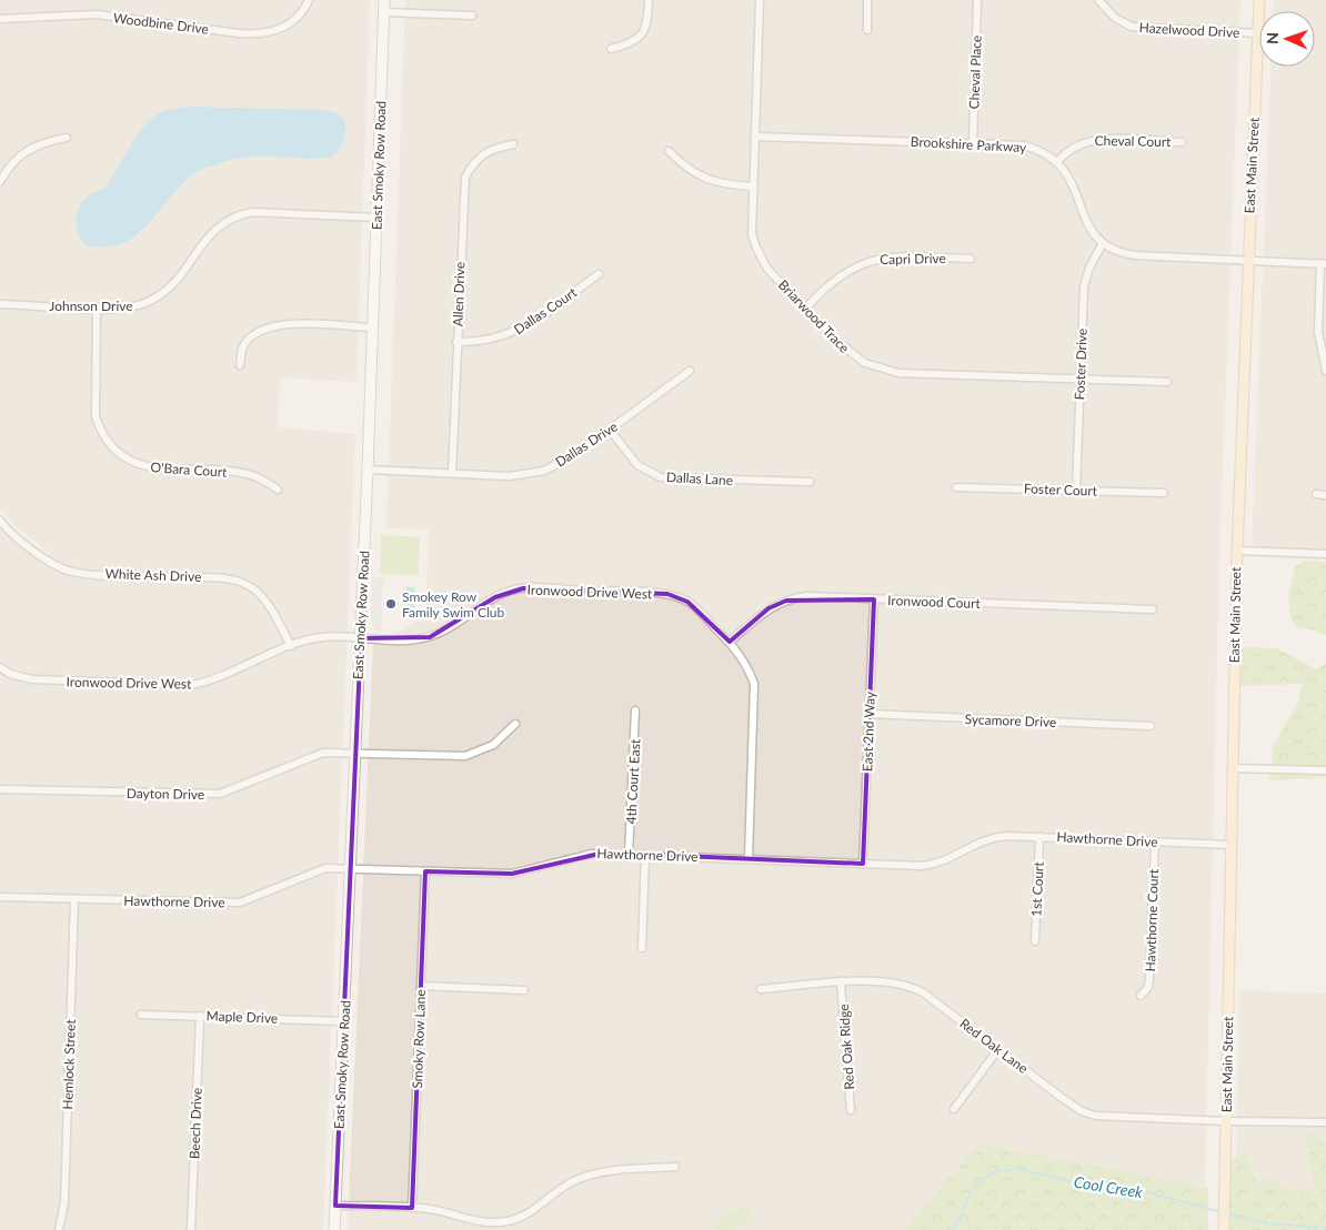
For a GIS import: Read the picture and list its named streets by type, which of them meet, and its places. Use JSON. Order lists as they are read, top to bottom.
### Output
{
  "streets": {
    "main road": ["East Main Street"],
    "street": [
      "Woodbine Drive",
      "Hazelwood Drive",
      "Cheval Place",
      "Cheval Court",
      "Brookshire Parkway",
      "East Smoky Row Road",
      "Capri Drive",
      "Allen Drive",
      "Johnson Drive",
      "Dallas Court",
      "Briarwood Trace",
      "Foster Drive",
      "Dallas Drive",
      "O'Bara Court",
      "Dallas Lane",
      "Foster Court",
      "White Ash Drive",
      "Ironwood Drive West",
      "Ironwood Court",
      "Sycamore Drive",
      "East 2nd Way",
      "4th Court East",
      "Dayton Drive",
      "Hawthorne Drive",
      "1st Court",
      "Hawthorne Court",
      "Maple Drive",
      "Smoky Row Lane",
      "Red Oak Lane",
      "Red Oak Ridge",
      "Hemlock Street",
      "Beech Drive"
    ]
  },
  "crossings": [
    ["Hazelwood Drive", "East Main Street"],
    ["Cheval Place", "Brookshire Parkway"],
    ["Cheval Court", "Brookshire Parkway"],
    ["Brookshire Parkway", "East Main Street"],
    ["Brookshire Parkway", "Briarwood Trace"],
    ["Brookshire Parkway", "Foster Drive"],
    ["East Smoky Row Road", "Johnson Drive"],
    ["East Smoky Row Road", "Dallas Drive"],
    ["East Smoky Row Road", "Ironwood Drive West"],
    ["East Smoky Row Road", "Dayton Drive"],
    ["East Smoky Row Road", "Hawthorne Drive"],
    ["East Smoky Row Road", "Maple Drive"],
    ["East Main Street", "Hawthorne Drive"],
    ["East Main Street", "Red Oak Lane"],
    ["Capri Drive", "Briarwood Trace"],
    ["Allen Drive", "Dallas Court"],
    ["Allen Drive", "Dallas Drive"],
    ["Johnson Drive", "O'Bara Court"],
    ["Briarwood Trace", "Foster Drive"],
    ["Foster Drive", "Foster Court"],
    ["Dallas Drive", "Dallas Lane"],
    ["White Ash Drive", "Ironwood Drive West"],
    ["Ironwood Drive West", "Ironwood Court"],
    ["Ironwood Drive West", "Hawthorne Drive"],
    ["Ironwood Court", "East 2nd Way"],
    ["Sycamore Drive", "East 2nd Way"],
    ["East 2nd Way", "Hawthorne Drive"],
    ["4th Court East", "Hawthorne Drive"],
    ["Hawthorne Drive", "1st Court"],
    ["Hawthorne Drive", "Hawthorne Court"],
    ["Hawthorne Drive", "Smoky Row Lane"],
    ["Hawthorne Drive", "Hemlock Street"],
    ["Maple Drive", "Beech Drive"],
    ["Red Oak Lane", "Red Oak Ridge"]
  ],
  "water": ["Cool Creek"],
  "places": ["Smokey Row Family Swim Club"],
  "north": "left"
}
